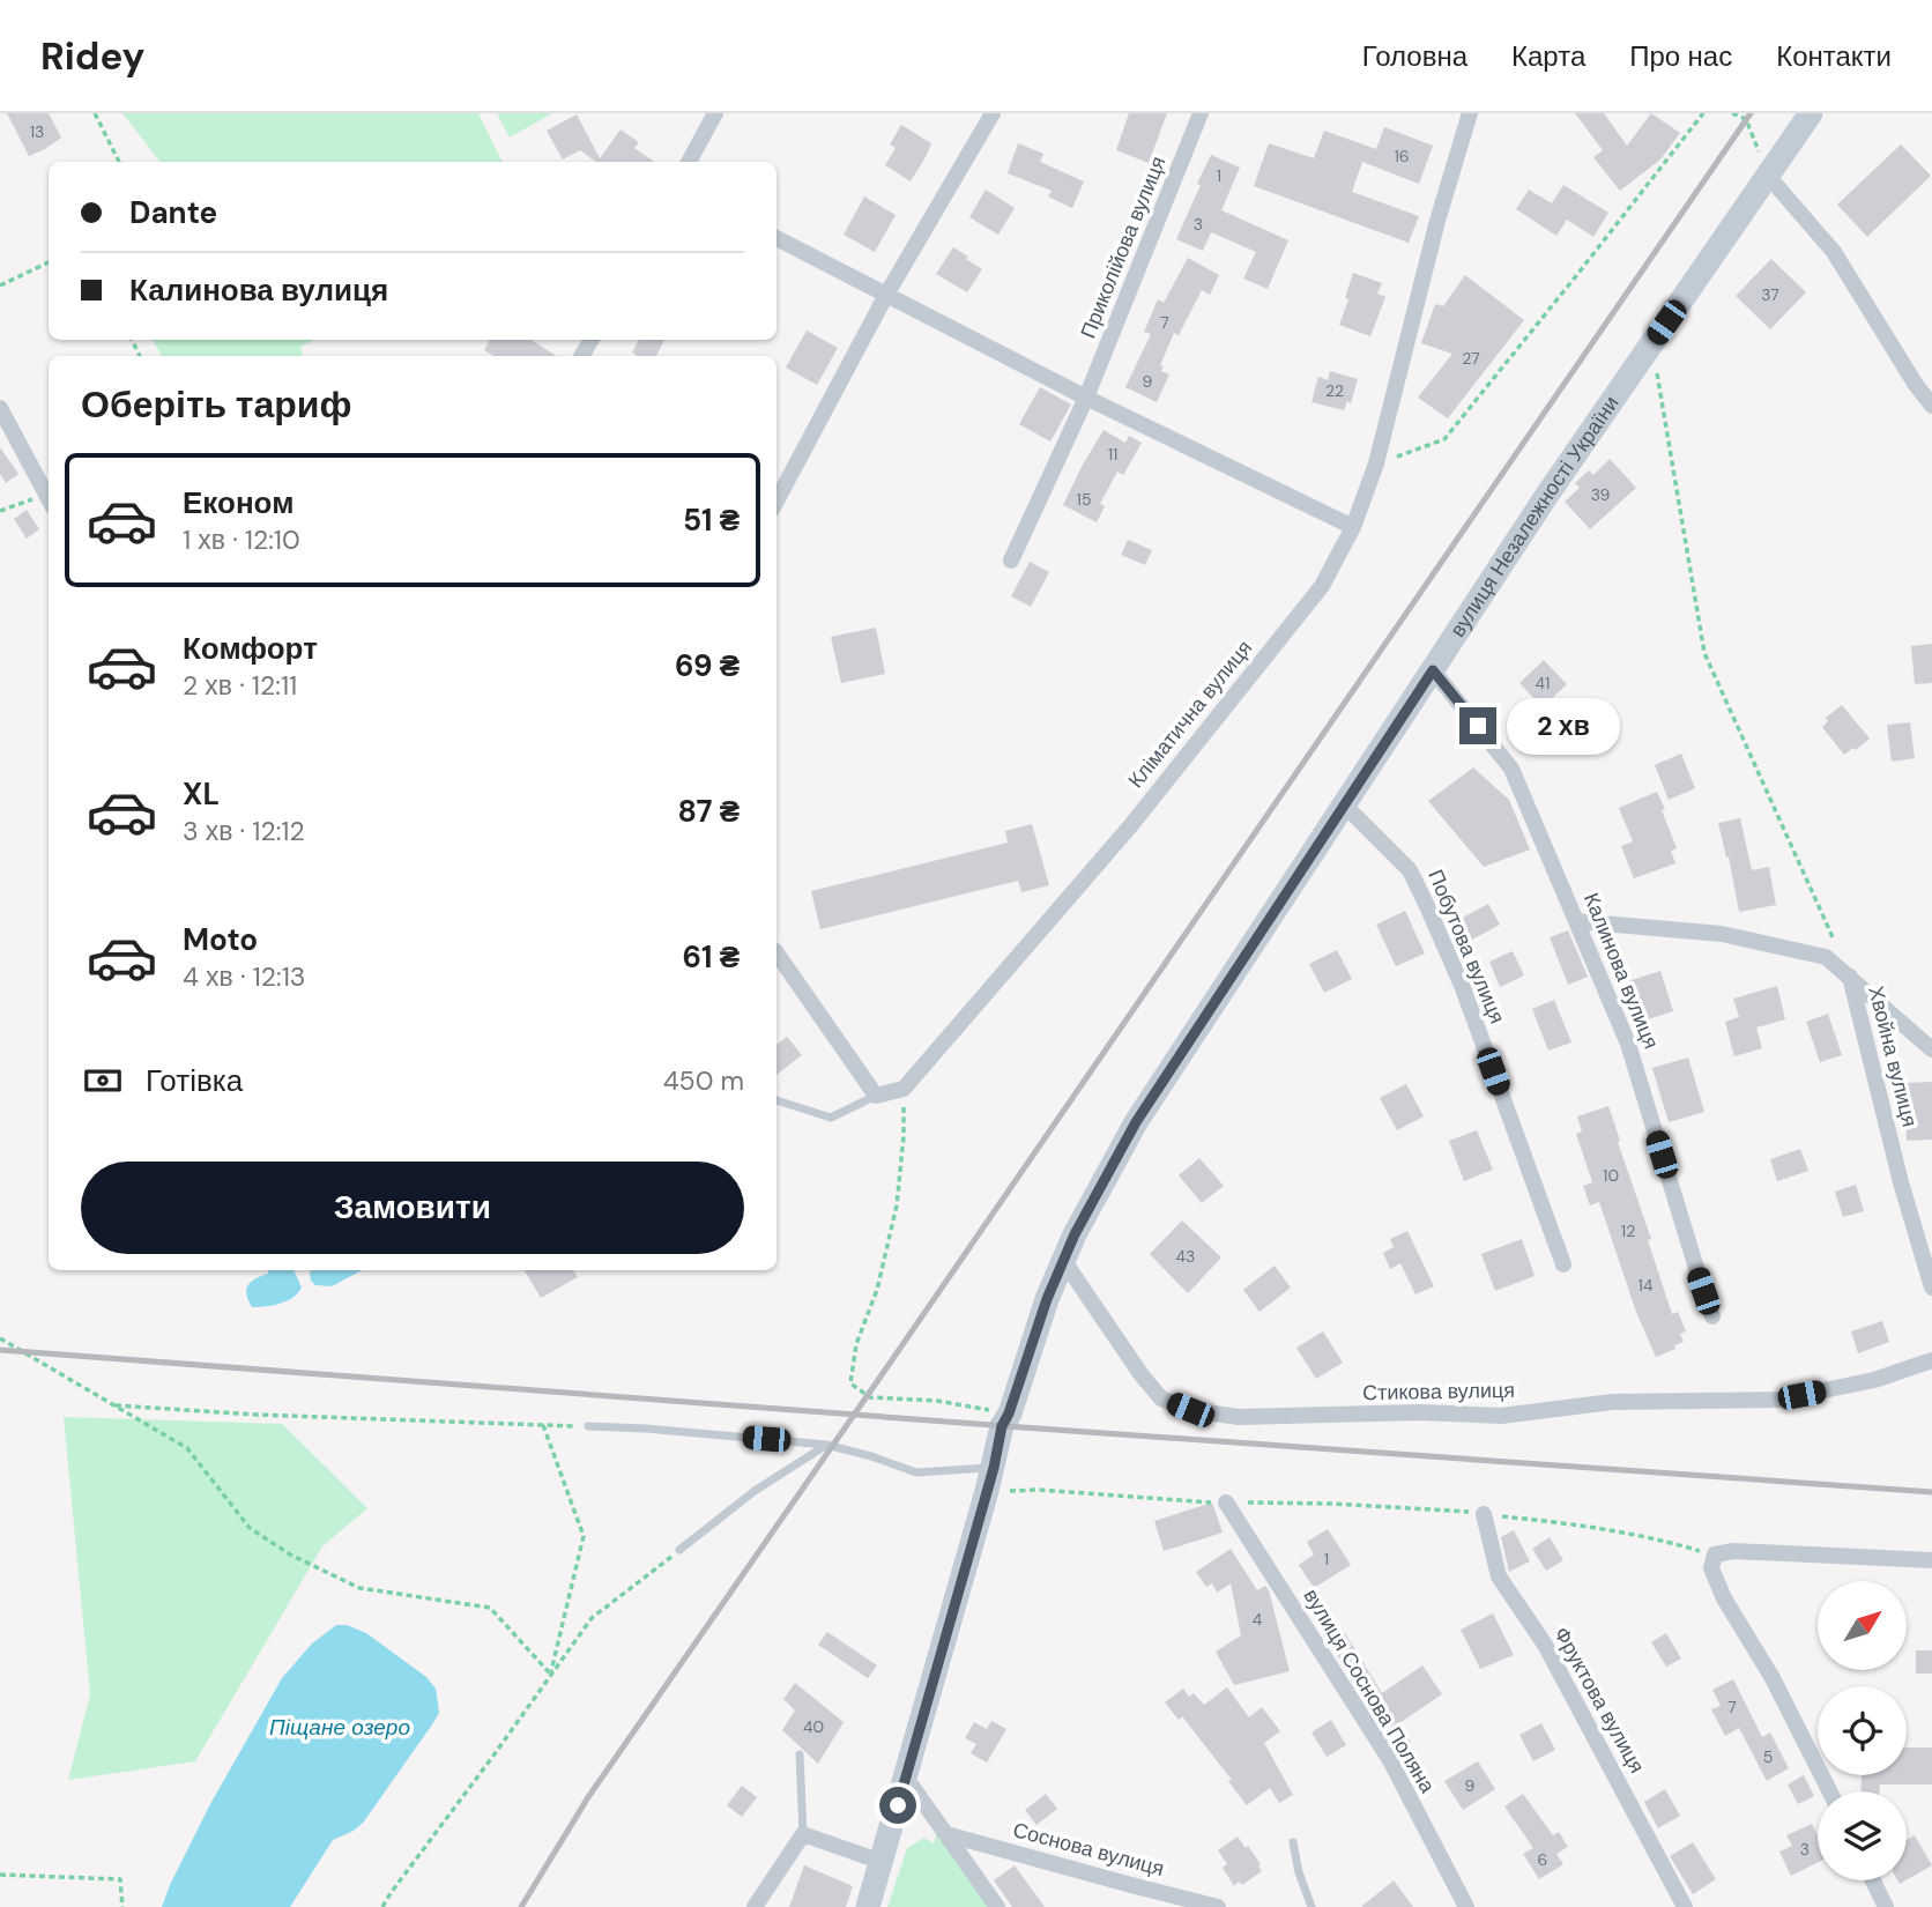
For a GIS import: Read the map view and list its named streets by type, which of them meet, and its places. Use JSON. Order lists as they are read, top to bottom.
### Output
{
  "streets": {
    "main road": ["вулиця Незалежності України"],
    "street": [
      "Приколійова вулиця",
      "Кліматична вулиця",
      "Побутова вулиця",
      "Калинова вулиця",
      "Хвойна вулиця",
      "Стикова вулиця",
      "вулиця Соснова Поляна",
      "Фруктова вулиця",
      "Соснова вулиця"
    ]
  },
  "crossings": [
    ["вулиця Незалежності України", "Побутова вулиця"],
    ["вулиця Незалежності України", "Калинова вулиця"],
    ["вулиця Незалежності України", "Стикова вулиця"]
  ],
  "water": ["Піщане озеро"],
  "house_numbers": [
    "13",
    "16",
    "1",
    "3",
    "37",
    "7",
    "27",
    "9",
    "22",
    "11",
    "39",
    "15",
    "41",
    "10",
    "12",
    "43",
    "14",
    "1",
    "4",
    "7",
    "40",
    "5",
    "9",
    "3",
    "6"
  ],
  "north": "top right",
  "page": {
    "header": "Ridey",
    "nav": [
      "Головна",
      "Карта",
      "Про нас",
      "Контакти"
    ],
    "banner": ["Dante", "Калинова вулиця"],
    "heading": "Оберіть тариф",
    "list": [
      {
        "name": "Економ",
        "note": "1 хв · 12:10",
        "value": "51 ₴"
      },
      {
        "name": "Комфорт",
        "note": "2 хв · 12:11",
        "value": "69 ₴"
      },
      {
        "name": "XL",
        "note": "3 хв · 12:12",
        "value": "87 ₴"
      },
      {
        "name": "Moto",
        "note": "4 хв · 12:13",
        "value": "61 ₴"
      }
    ],
    "bubble": "2 хв",
    "pay": ["Готівка", "450 m"],
    "buttons": "Замовити"
  }
}
